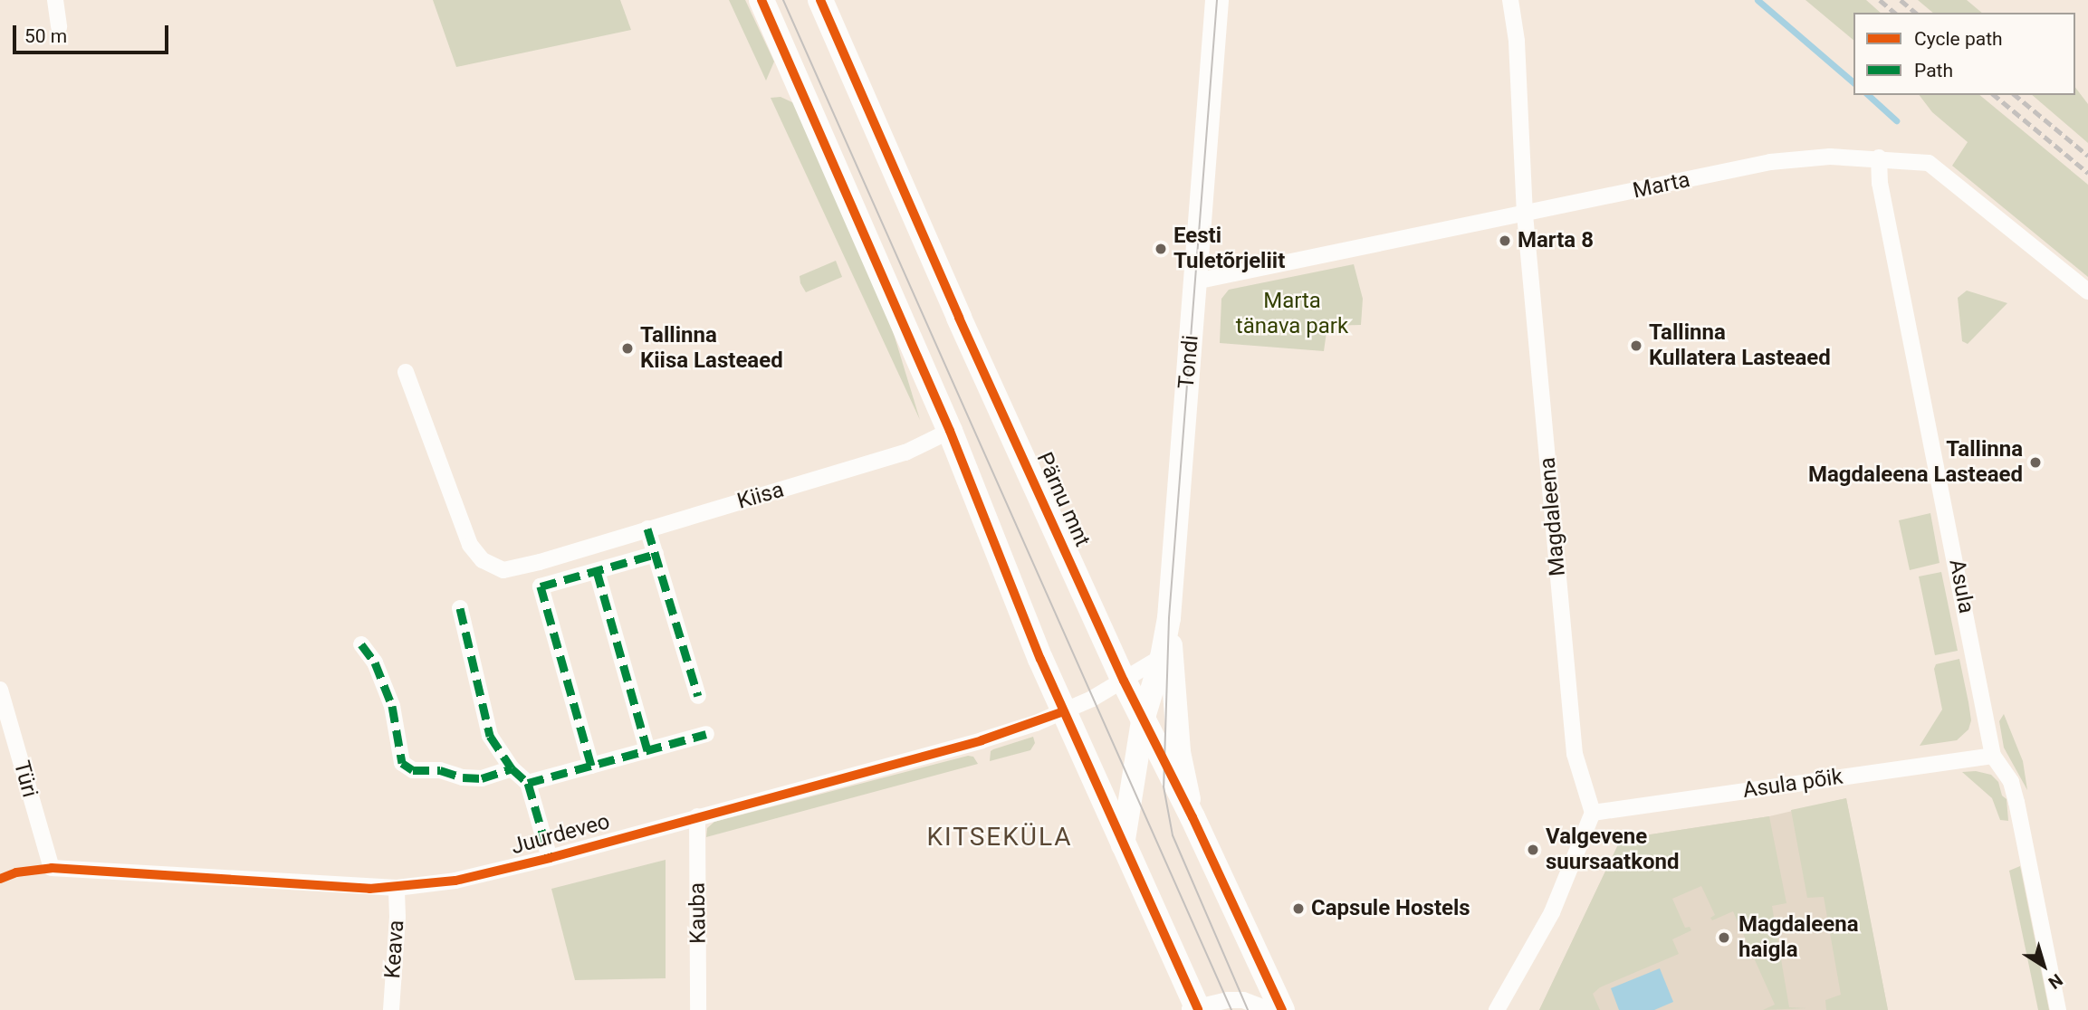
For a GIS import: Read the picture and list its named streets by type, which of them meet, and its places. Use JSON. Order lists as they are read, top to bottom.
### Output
{
  "streets": {
    "main road": ["Pärnu mnt"],
    "street": [
      "Marta",
      "Tondi",
      "Kiisa",
      "Magdaleena",
      "Asula",
      "Türi",
      "Asula põik",
      "Juurdeveo",
      "Kauba",
      "Keava"
    ]
  },
  "crossings": [
    ["Marta", "Tondi"],
    ["Marta", "Magdaleena"],
    ["Marta", "Asula"],
    ["Tondi", "Pärnu mnt"],
    ["Tondi", "Juurdeveo"],
    ["Pärnu mnt", "Juurdeveo"],
    ["Magdaleena", "Asula põik"],
    ["Asula", "Asula põik"],
    ["Türi", "Juurdeveo"],
    ["Juurdeveo", "Kauba"],
    ["Juurdeveo", "Keava"]
  ],
  "districts": ["KITSEKÜLA"],
  "parks": ["Marta tänava park"],
  "places": [
    "Marta 8",
    "Eesti Tuletõrjeliit",
    "Tallinna Kullatera Lasteaed",
    "Tallinna Kiisa Lasteaed",
    "Tallinna Magdaleena Lasteaed",
    "Valgevene suursaatkond",
    "Capsule Hostels",
    "Magdaleena haigla"
  ],
  "legend": ["Cycle path", "Path"],
  "scale_bar": "50 m",
  "north": "bottom right"
}
